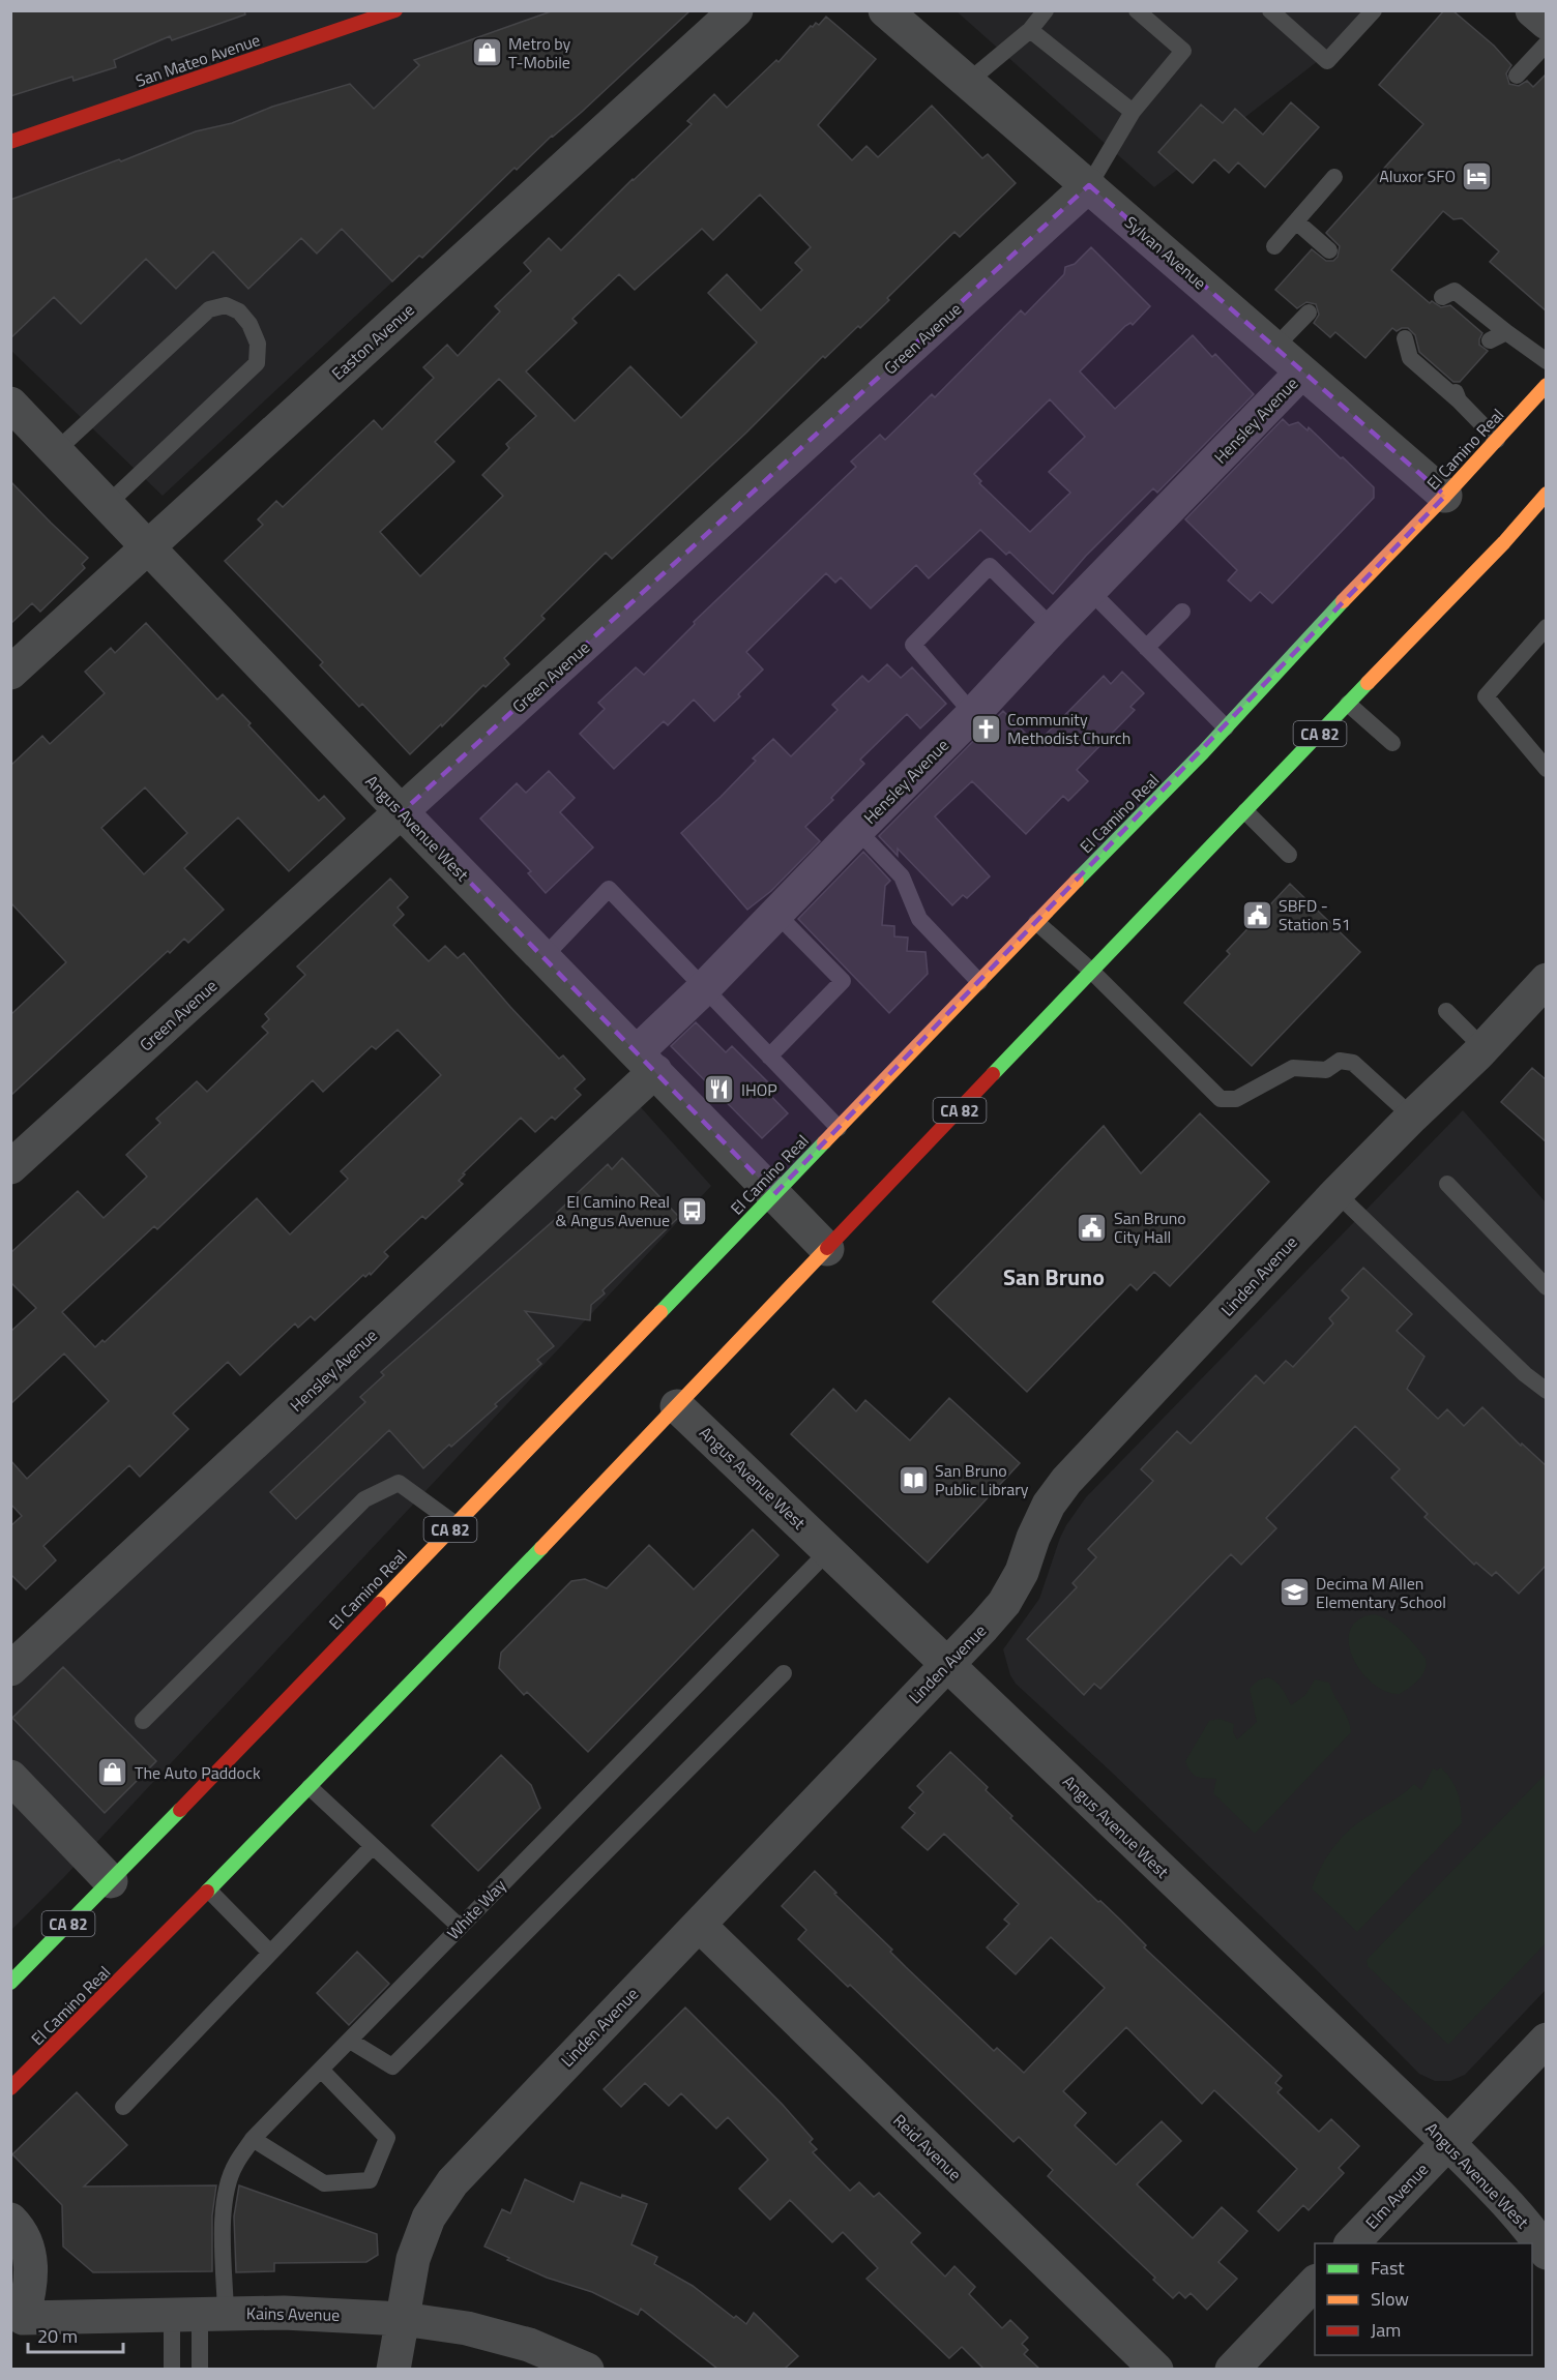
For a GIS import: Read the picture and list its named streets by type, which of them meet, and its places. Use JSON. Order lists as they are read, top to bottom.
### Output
{
  "streets": {
    "main road": ["San Mateo Avenue", "El Camino Real", "CA 82"],
    "street": [
      "Sylvan Avenue",
      "Green Avenue",
      "Easton Avenue",
      "Hensley Avenue",
      "Angus Avenue West",
      "Linden Avenue",
      "Reid Avenue",
      "Elm Avenue",
      "Kains Avenue"
    ],
    "lane": ["White Way"]
  },
  "crossings": [
    ["Sylvan Avenue", "Green Avenue"],
    ["Sylvan Avenue", "Hensley Avenue"],
    ["Sylvan Avenue", "El Camino Real"],
    ["Green Avenue", "Angus Avenue West"],
    ["Easton Avenue", "Angus Avenue West"],
    ["Hensley Avenue", "Angus Avenue West"],
    ["El Camino Real", "Angus Avenue West"],
    ["Angus Avenue West", "Linden Avenue"],
    ["Angus Avenue West", "White Way"],
    ["Angus Avenue West", "Elm Avenue"],
    ["Linden Avenue", "Reid Avenue"],
    ["Linden Avenue", "Kains Avenue"],
    ["White Way", "Kains Avenue"]
  ],
  "districts": ["San Bruno"],
  "places": {
    "shop": ["Metro by T-Mobile", "The Auto Paddock"],
    "hotel": ["Aluxor SFO"],
    "church": ["Community Methodist Church"],
    "public building": ["SBFD - Station 51", "San Bruno City Hall"],
    "restaurant": ["IHOP"],
    "bus stop": ["El Camino Real & Angus Avenue"],
    "library": ["San Bruno Public Library"],
    "school or university": ["Decima M Allen Elementary School"]
  },
  "legend": ["Fast", "Slow", "Jam"],
  "scale_bar": "20 m"
}
